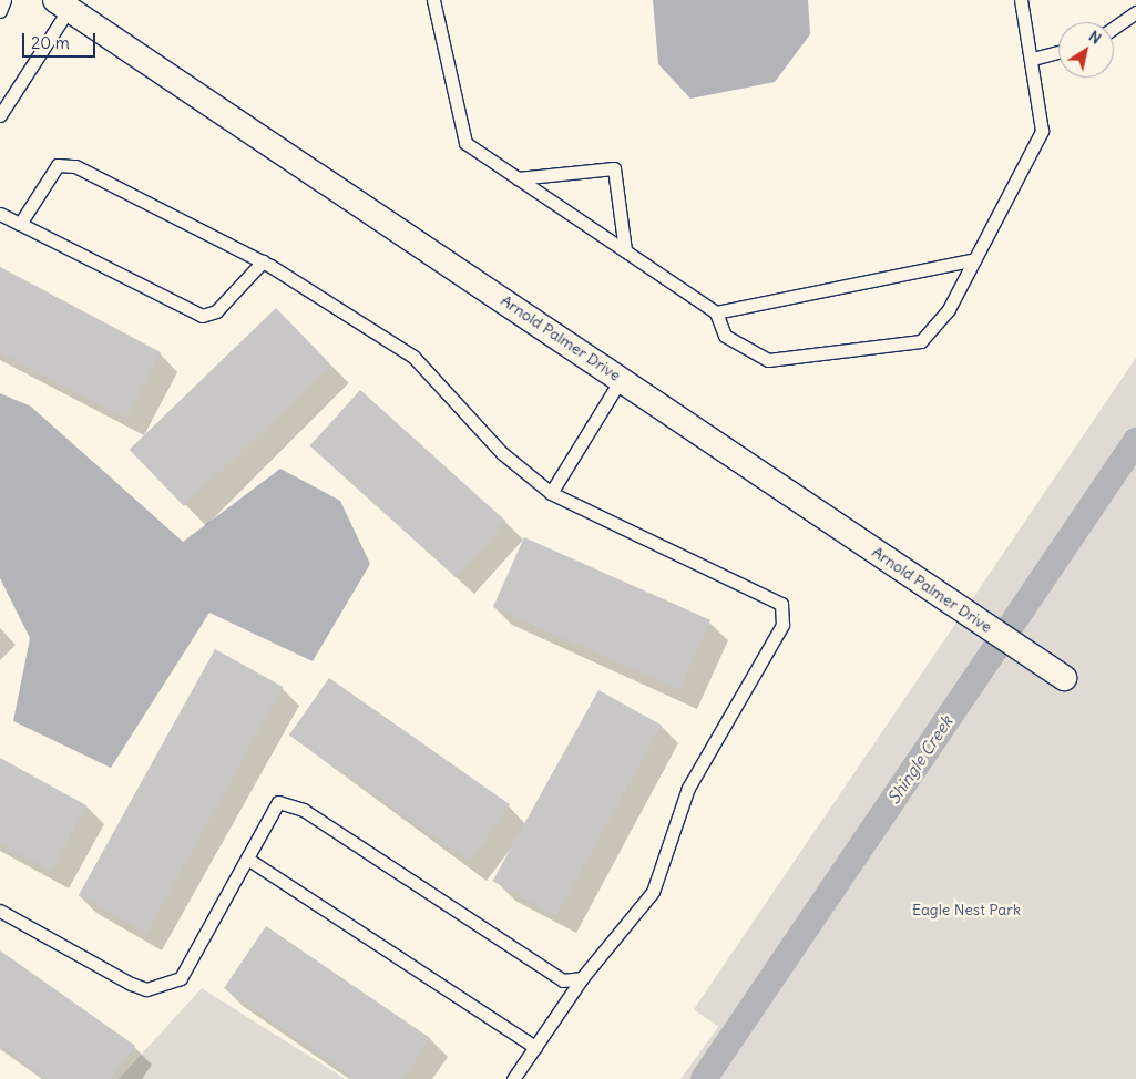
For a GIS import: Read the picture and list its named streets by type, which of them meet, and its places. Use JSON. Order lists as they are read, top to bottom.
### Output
{
  "streets": {
    "street": ["Arnold Palmer Drive"]
  },
  "water": ["Shingle Creek"],
  "parks": ["Eagle Nest Park"],
  "scale_bar": "20 m",
  "north": "top right"
}
